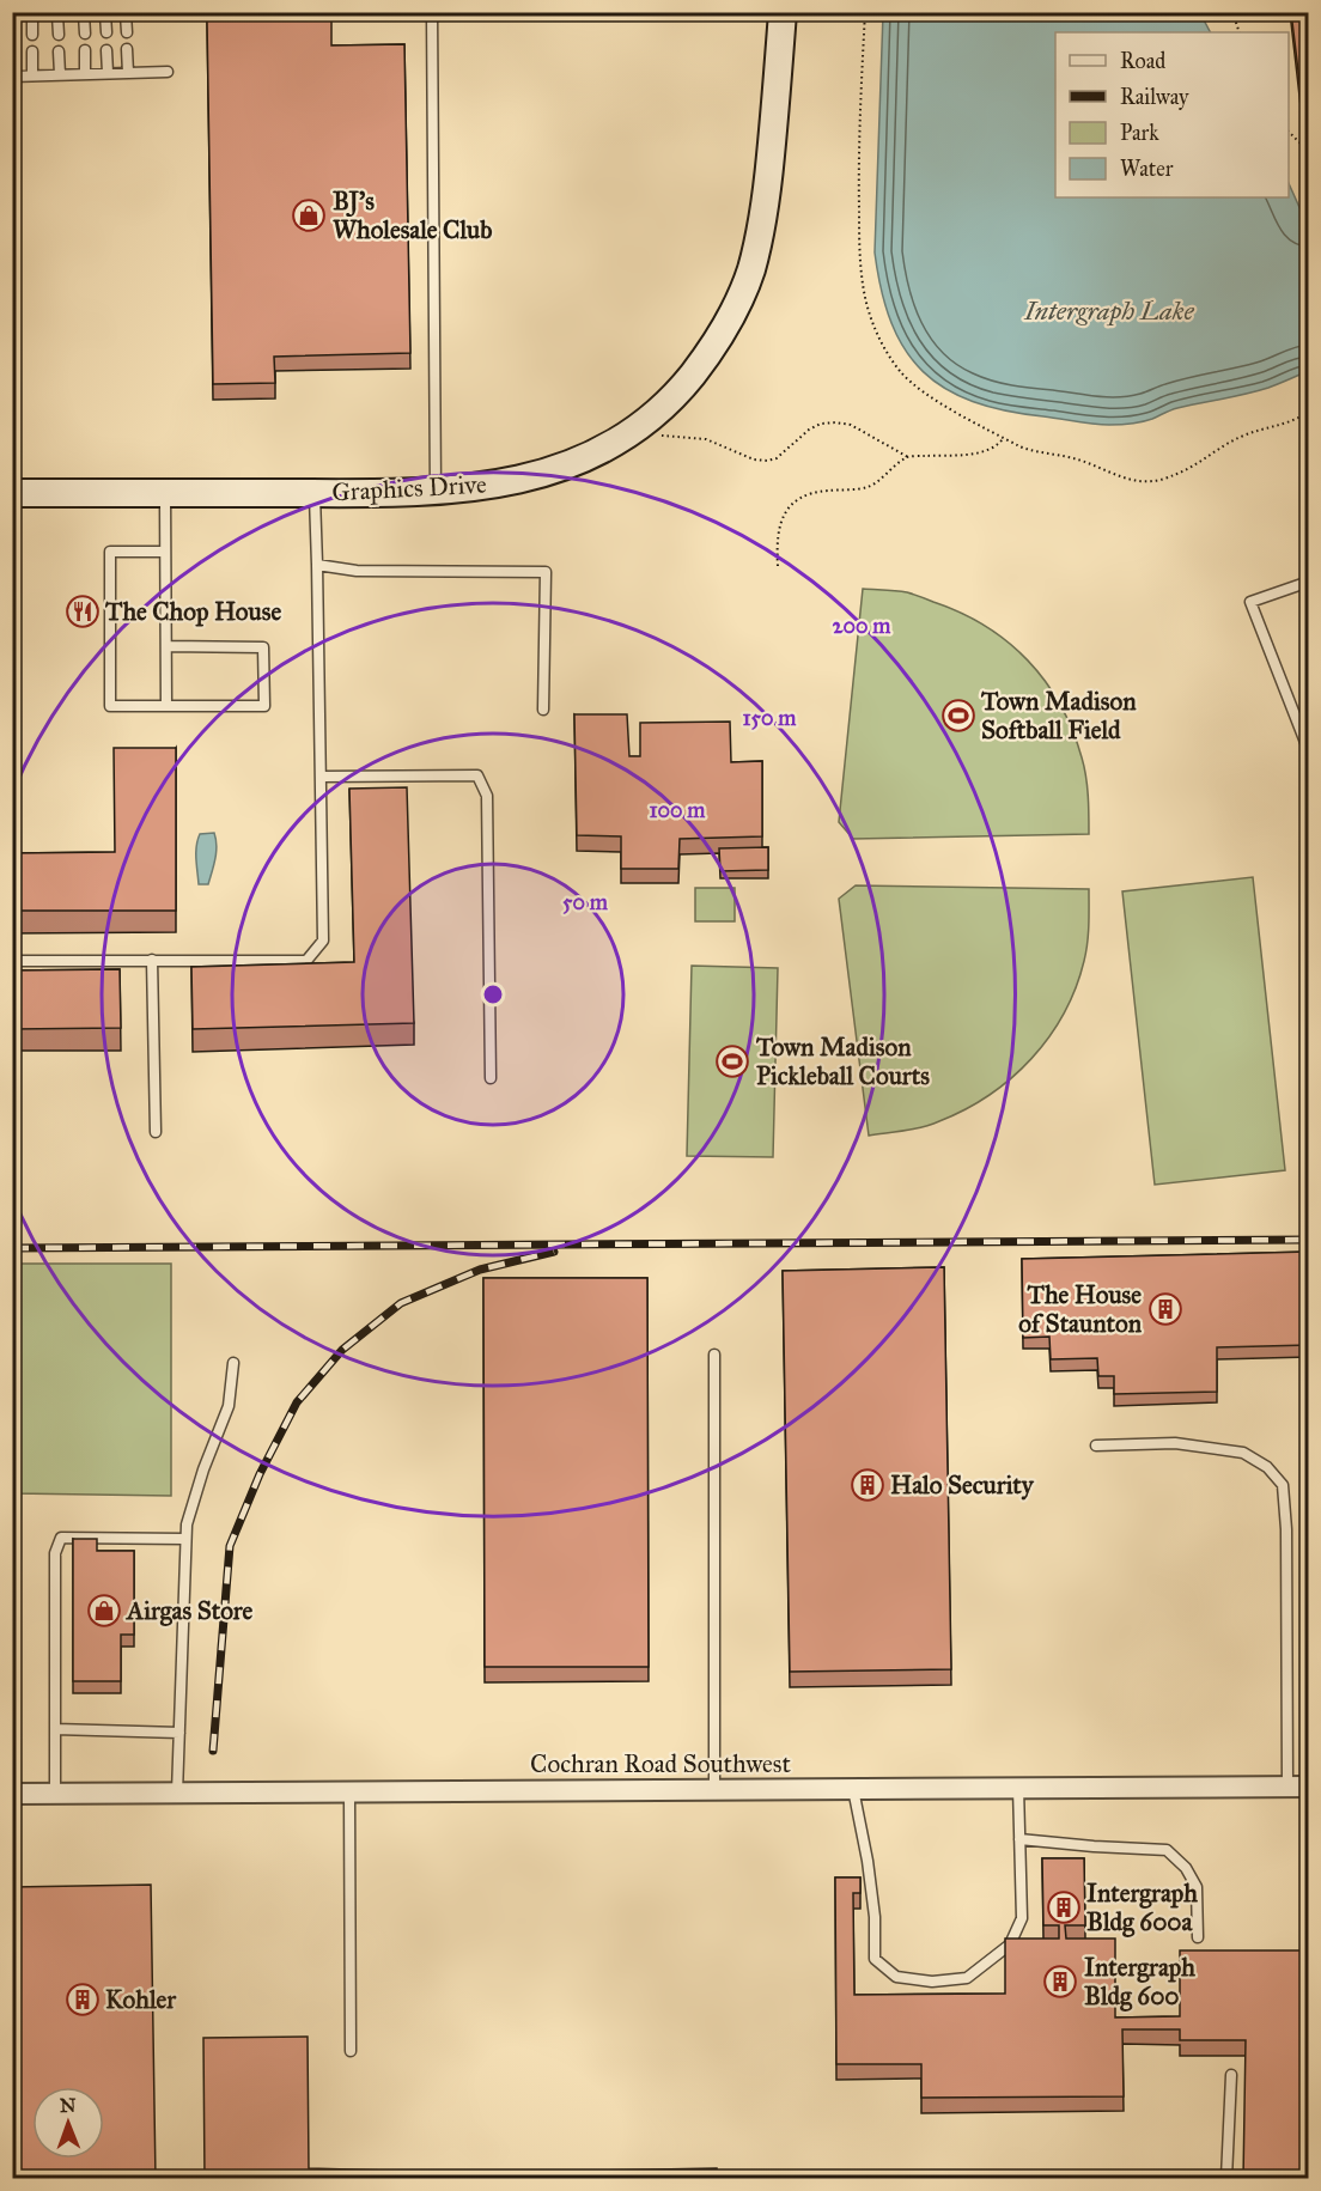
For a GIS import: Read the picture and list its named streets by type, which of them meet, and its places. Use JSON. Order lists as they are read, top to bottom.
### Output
{
  "streets": {
    "street": ["Graphics Drive", "Cochran Road Southwest"]
  },
  "water": ["Intergraph Lake"],
  "places": {
    "shop": ["BJ's Wholesale Club", "Airgas Store"],
    "restaurant": ["The Chop House"],
    "sports": ["Town Madison Softball Field", "Town Madison Pickleball Courts"],
    "building": [
      "The House of Staunton",
      "Halo Security",
      "Intergraph Bldg 600a",
      "Intergraph Bldg 600",
      "Kohler"
    ]
  },
  "legend": [
    "Road",
    "Railway",
    "Park",
    "Water"
  ],
  "north": "top",
  "rings": [
    "200 m",
    "150 m",
    "100 m",
    "50 m"
  ]
}
